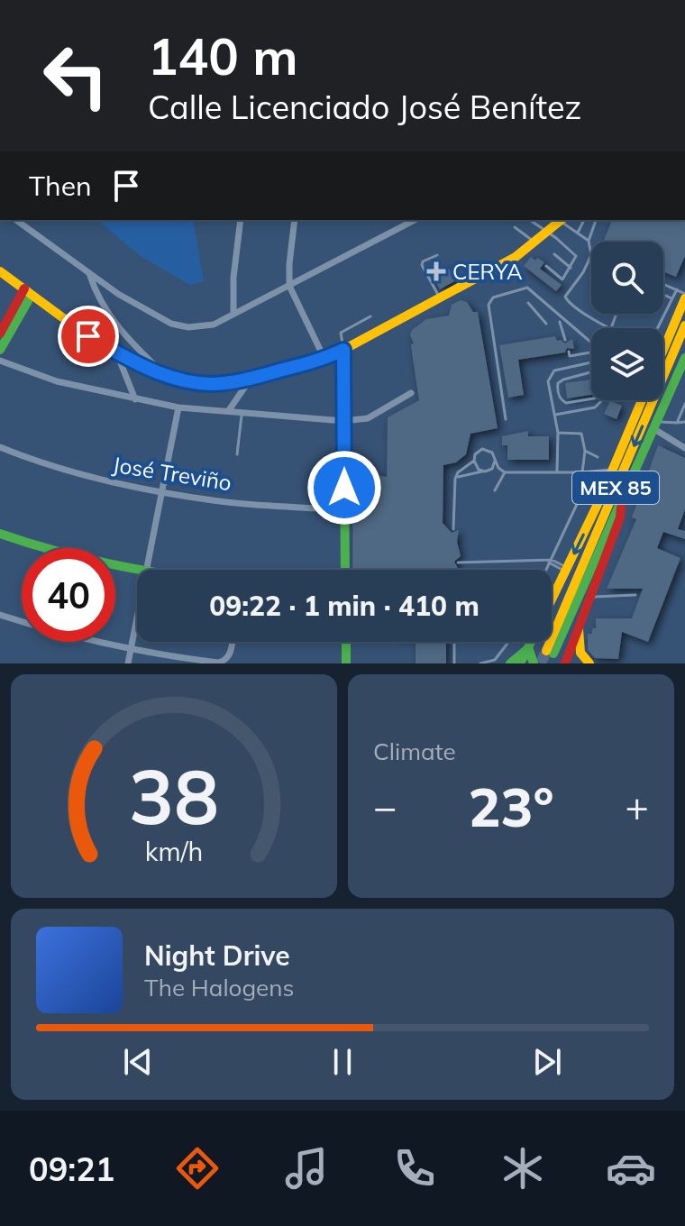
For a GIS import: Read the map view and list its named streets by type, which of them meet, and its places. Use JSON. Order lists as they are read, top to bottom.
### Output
{
  "streets": {
    "main road": ["MEX 85"],
    "street": ["José Treviño"]
  },
  "places": {
    "health": ["CERYA"]
  },
  "page": {
    "turn": ["140 m", "Calle Licenciado José Benítez"],
    "then": "Then",
    "limit": "40",
    "trip": "09:22 · 1 min · 410 m",
    "tile": "Climate",
    "heat": ["−", "23°", "+"],
    "song": ["Night Drive", "The Halogens"],
    "tabs": "09:21",
    "gauge": ["38", "km/h"]
  }
}
